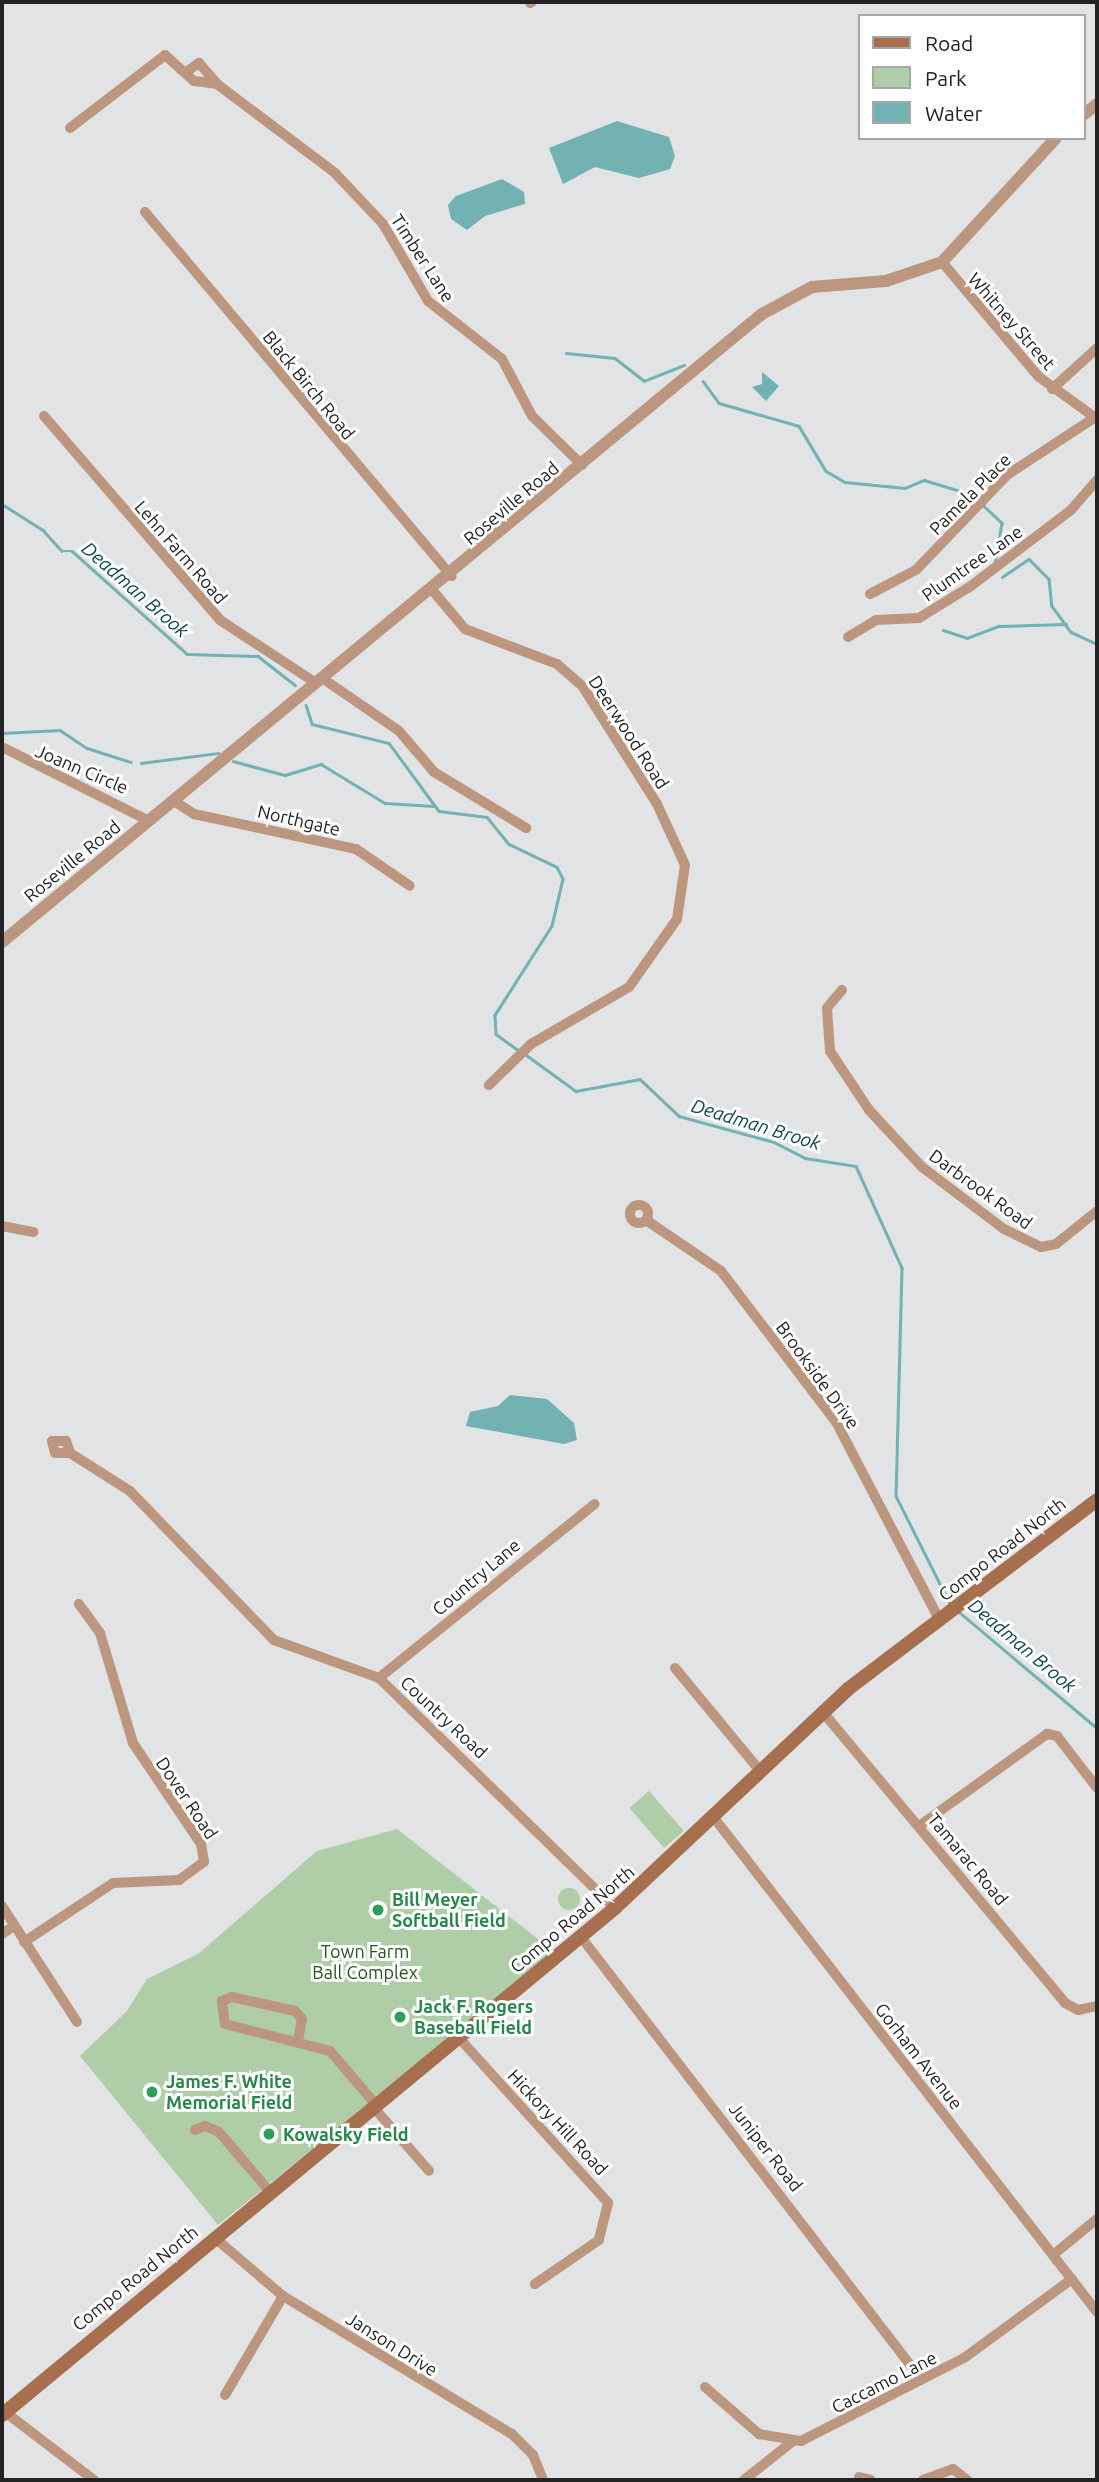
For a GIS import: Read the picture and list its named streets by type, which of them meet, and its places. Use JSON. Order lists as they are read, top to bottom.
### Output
{
  "streets": {
    "main road": ["Compo Road North"],
    "street": [
      "Timber Lane",
      "Whitney Street",
      "Black Birch Road",
      "Pamela Place",
      "Roseville Road",
      "Lehn Farm Road",
      "Plumtree Lane",
      "Deerwood Road",
      "Joann Circle",
      "Northgate",
      "Darbrook Road",
      "Brookside Drive",
      "Country Lane",
      "Country Road",
      "Dover Road",
      "Tamarac Road",
      "Gorham Avenue",
      "Hickory Hill Road",
      "Juniper Road",
      "Janson Drive",
      "Caccamo Lane"
    ]
  },
  "crossings": [
    ["Timber Lane", "Roseville Road"],
    ["Whitney Street", "Pamela Place"],
    ["Whitney Street", "Roseville Road"],
    ["Black Birch Road", "Roseville Road"],
    ["Roseville Road", "Lehn Farm Road"],
    ["Roseville Road", "Deerwood Road"],
    ["Roseville Road", "Joann Circle"],
    ["Roseville Road", "Northgate"],
    ["Brookside Drive", "Compo Road North"],
    ["Compo Road North", "Country Road"],
    ["Compo Road North", "Tamarac Road"],
    ["Compo Road North", "Gorham Avenue"],
    ["Compo Road North", "Hickory Hill Road"],
    ["Compo Road North", "Juniper Road"],
    ["Compo Road North", "Janson Drive"],
    ["Country Lane", "Country Road"],
    ["Gorham Avenue", "Caccamo Lane"],
    ["Juniper Road", "Caccamo Lane"]
  ],
  "water": ["Deadman Brook"],
  "parks": ["Town Farm Ball Complex"],
  "places": [
    "Bill Meyer Softball Field",
    "Jack F. Rogers Baseball Field",
    "James F. White Memorial Field",
    "Kowalsky Field"
  ],
  "legend": ["Road", "Park", "Water"]
}
